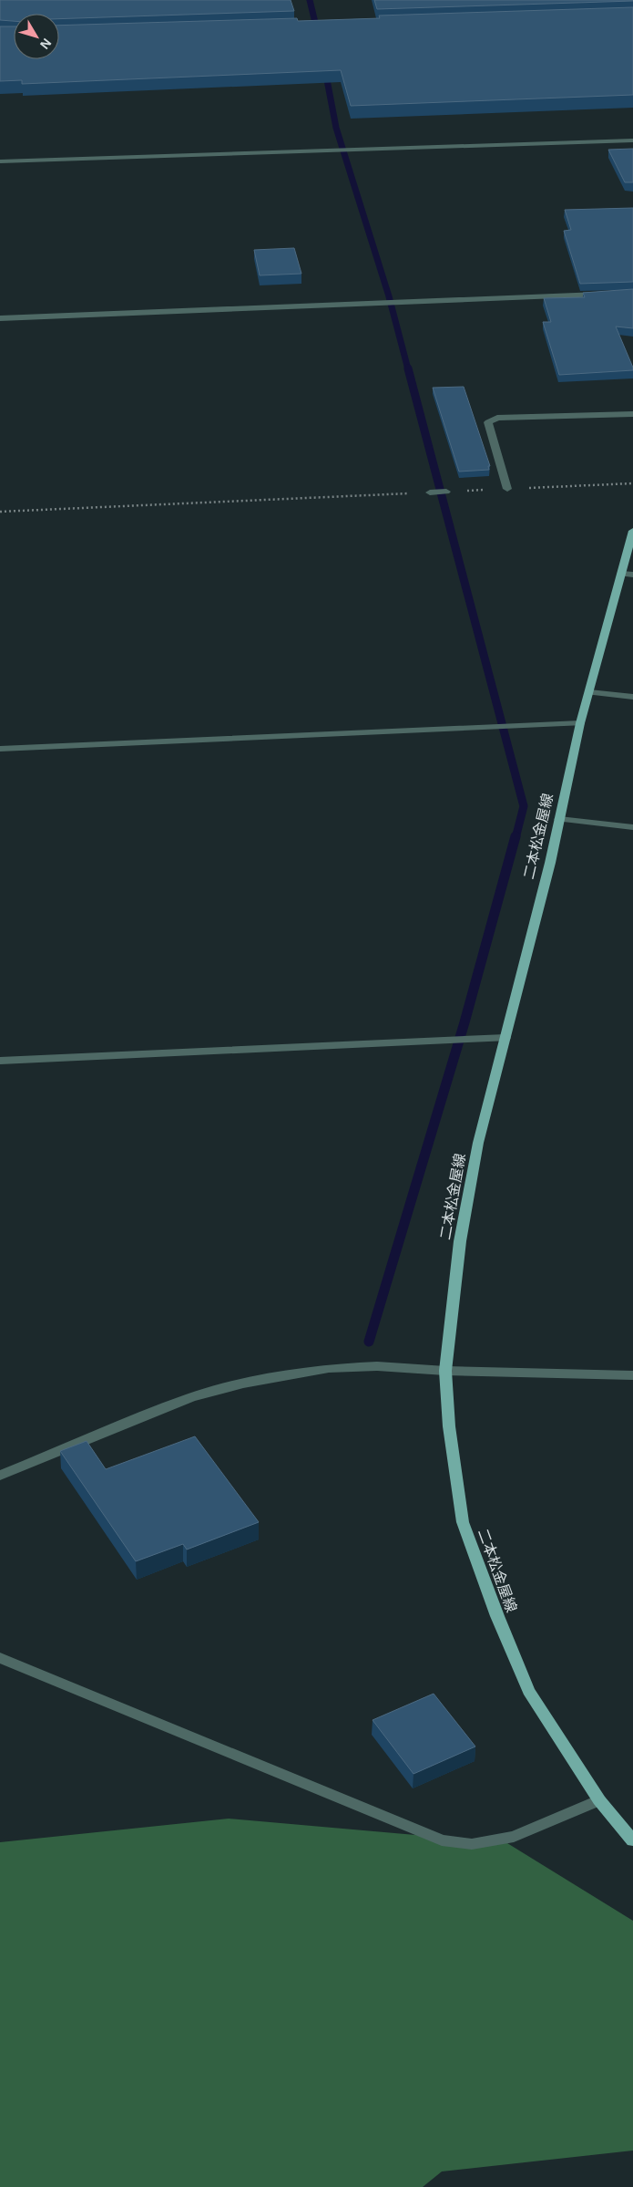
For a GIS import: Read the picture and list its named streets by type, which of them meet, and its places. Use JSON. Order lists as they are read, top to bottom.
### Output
{
  "streets": {
    "main road": ["二本松金屋線"]
  },
  "north": "bottom right"
}
